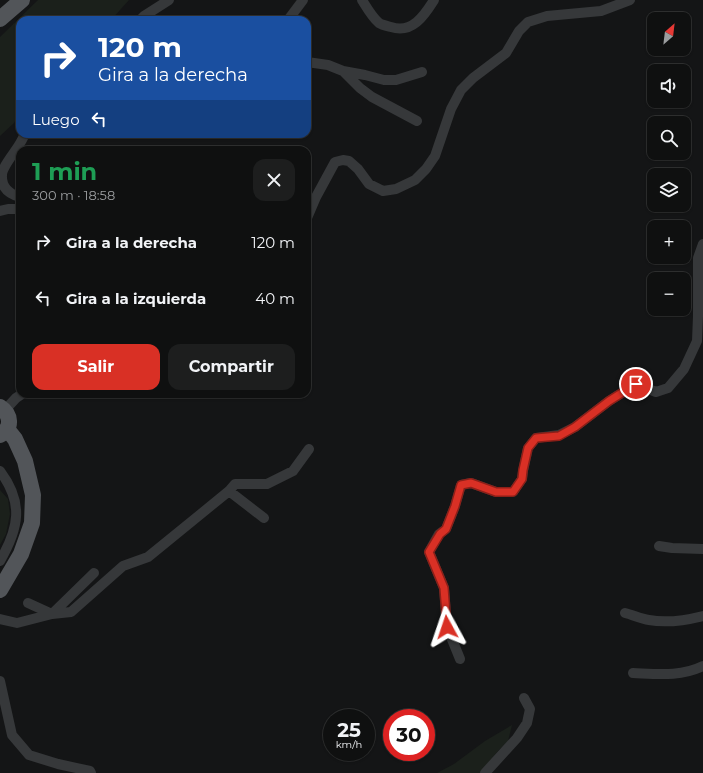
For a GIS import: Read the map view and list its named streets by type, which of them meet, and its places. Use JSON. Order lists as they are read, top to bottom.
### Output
{
  "north": "top right",
  "page": {
    "map_buttons": ["+", "−"],
    "turn": ["120 m", "Gira a la derecha"],
    "then": "Luego",
    "heading": ["1 min", "300 m · 18:58"],
    "list": [
      {
        "name": "Gira a la derecha",
        "value": "120 m"
      },
      {
        "name": "Gira a la izquierda",
        "value": "40 m"
      }
    ],
    "buttons": ["Salir", "Compartir"],
    "speed": "25 km/h",
    "limit": "30"
  }
}
